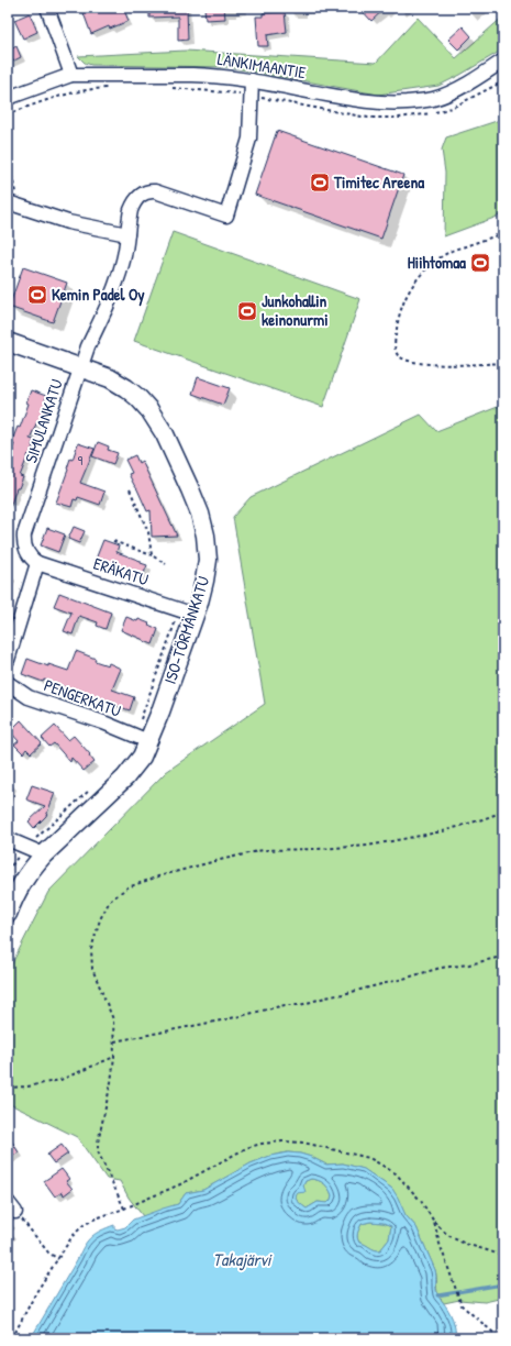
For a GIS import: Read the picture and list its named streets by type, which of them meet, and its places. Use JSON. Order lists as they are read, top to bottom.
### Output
{
  "streets": {
    "street": [
      "LÄNKIMAANTIE",
      "SIMULANKATU",
      "ERÄKATU",
      "ISO-TÖRMÄNKATU",
      "PENGERKATU"
    ]
  },
  "crossings": [
    ["LÄNKIMAANTIE", "SIMULANKATU"],
    ["SIMULANKATU", "ERÄKATU"],
    ["SIMULANKATU", "ISO-TÖRMÄNKATU"],
    ["ERÄKATU", "ISO-TÖRMÄNKATU"],
    ["ISO-TÖRMÄNKATU", "PENGERKATU"]
  ],
  "water": ["Takajärvi"],
  "places": {
    "sports": [
      "Timitec Areena",
      "Hiihtomaa",
      "Kemin Padel Oy",
      "Junkohallin keinonurmi"
    ]
  },
  "house_numbers": ["9"]
}
